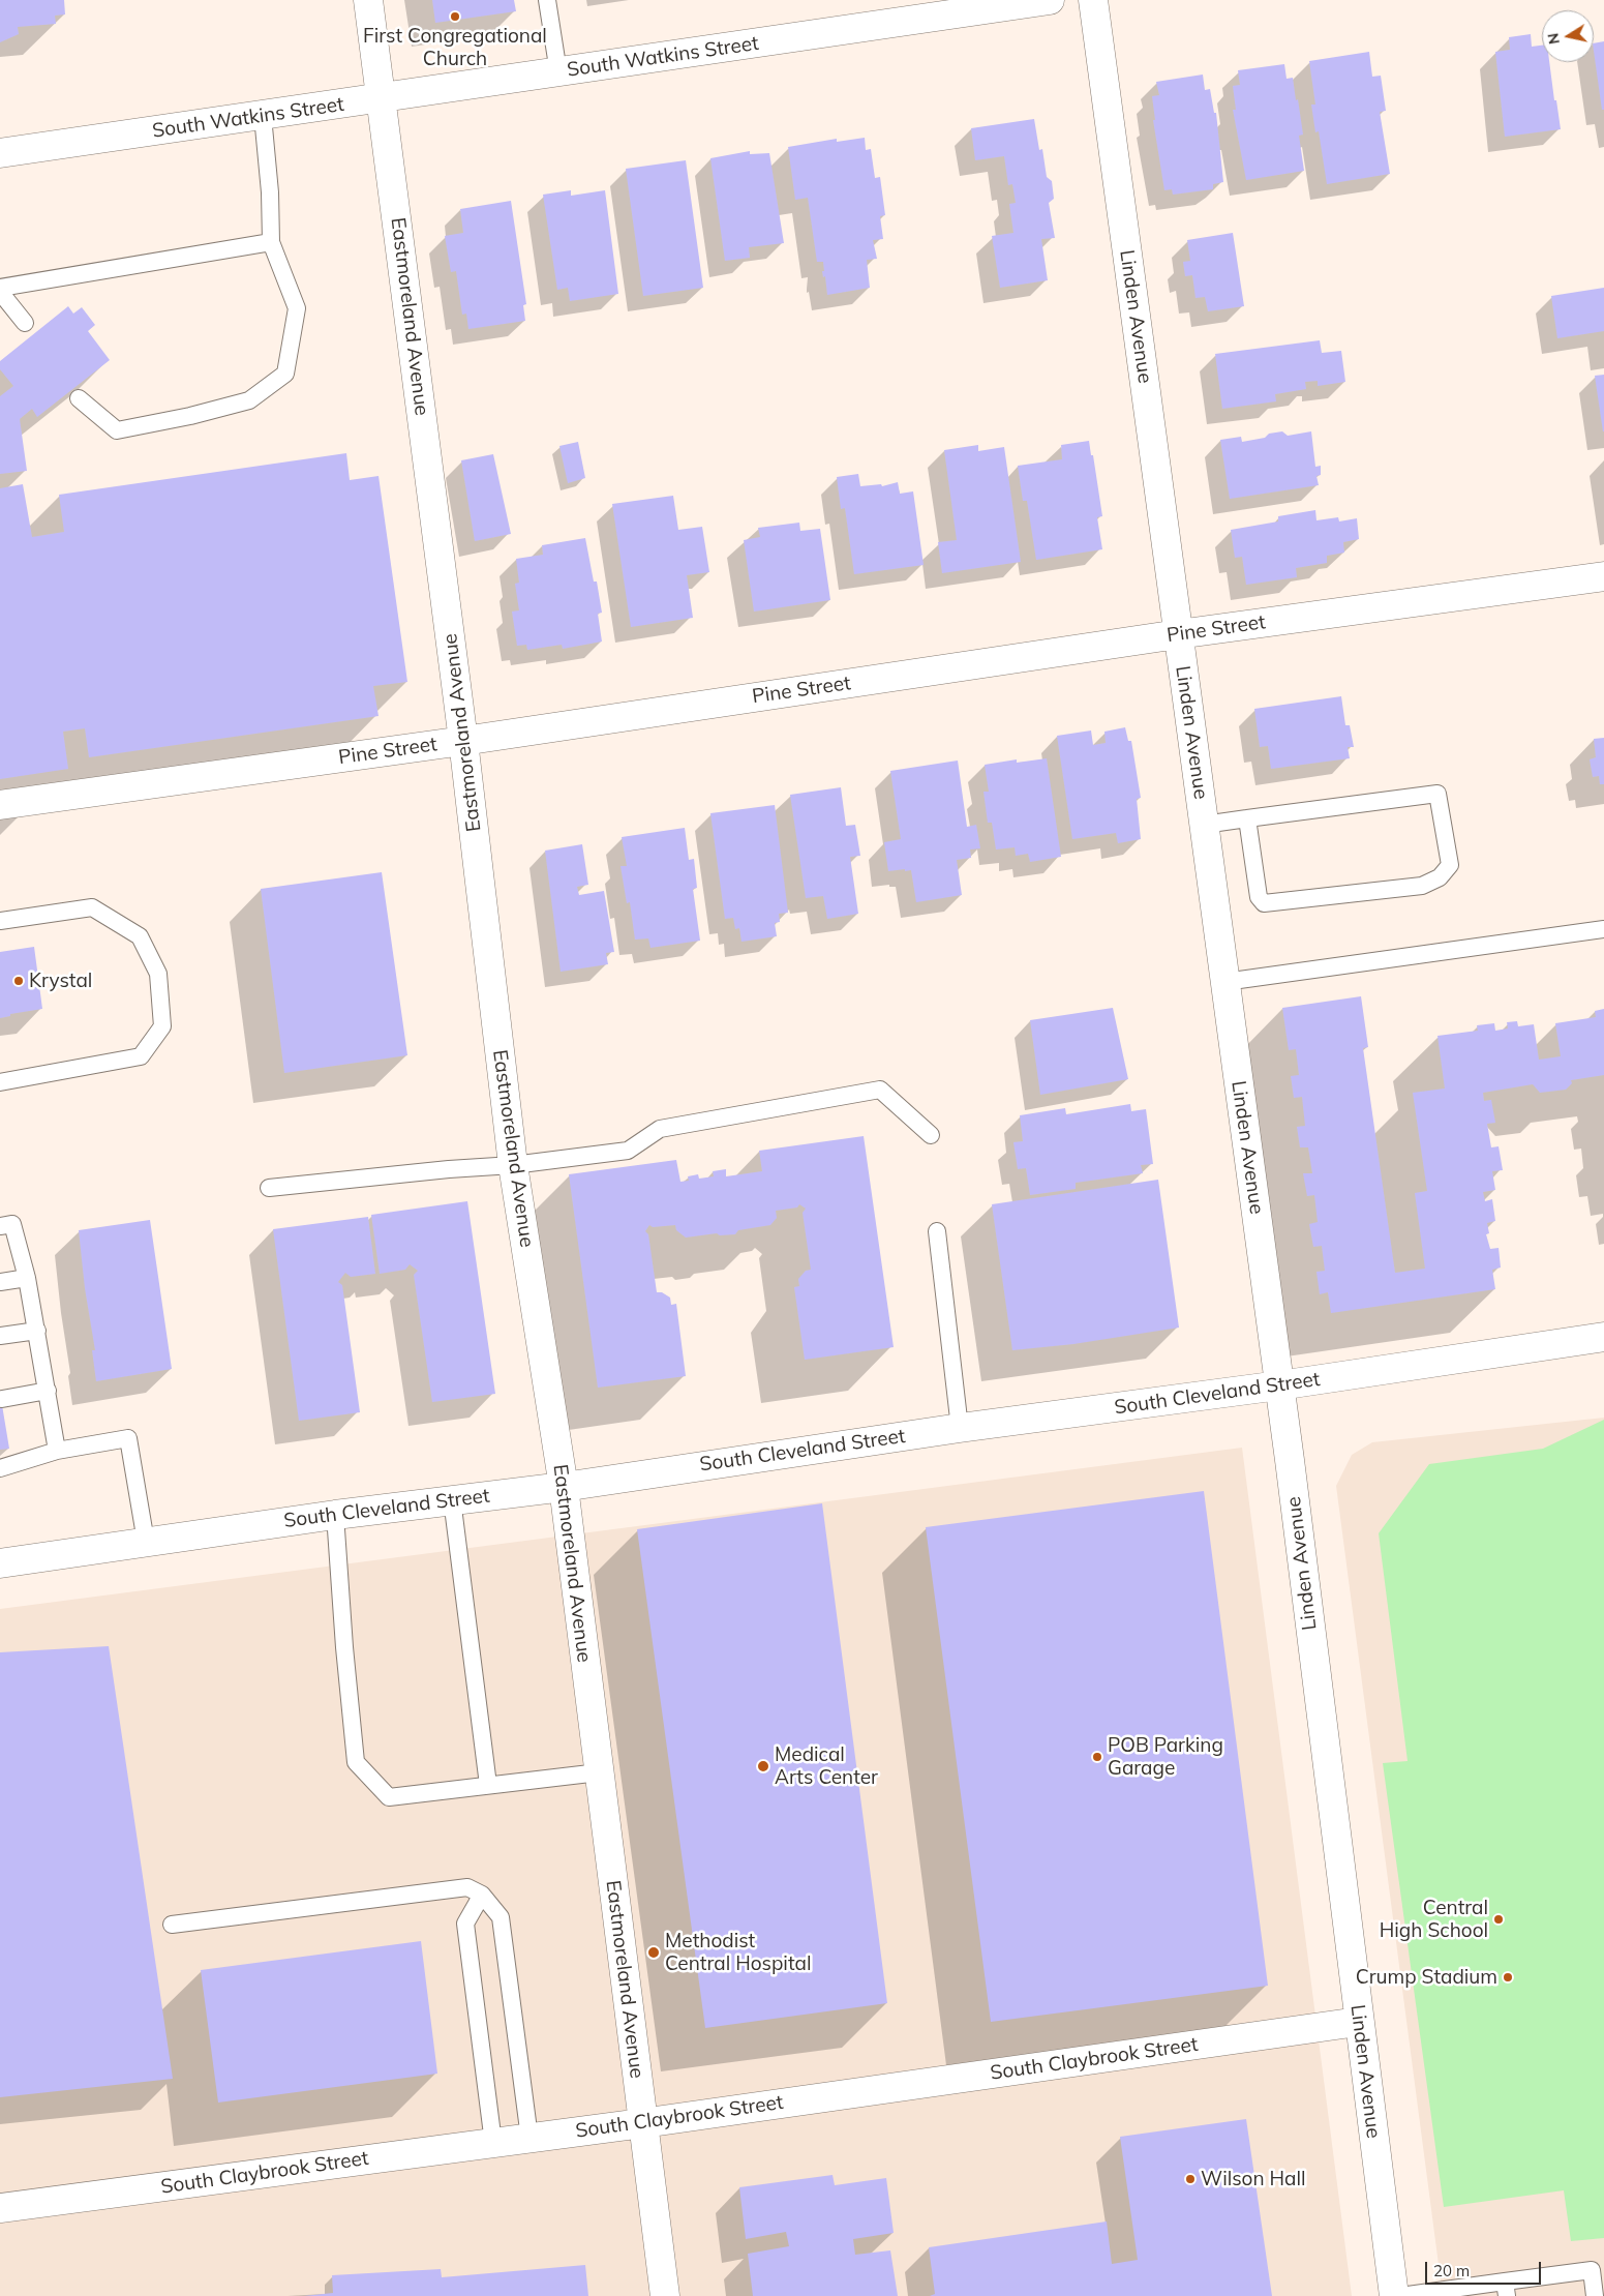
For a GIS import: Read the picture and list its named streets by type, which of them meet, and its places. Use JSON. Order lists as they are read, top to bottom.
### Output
{
  "streets": {
    "street": [
      "South Watkins Street",
      "Eastmoreland Avenue",
      "Linden Avenue",
      "Pine Street",
      "South Cleveland Street",
      "South Claybrook Street"
    ]
  },
  "crossings": [
    ["South Watkins Street", "Eastmoreland Avenue"],
    ["Eastmoreland Avenue", "Pine Street"],
    ["Eastmoreland Avenue", "South Cleveland Street"],
    ["Eastmoreland Avenue", "South Claybrook Street"],
    ["Linden Avenue", "Pine Street"],
    ["Linden Avenue", "South Cleveland Street"],
    ["Linden Avenue", "South Claybrook Street"]
  ],
  "places": [
    "First Congregational Church",
    "Krystal",
    "POB Parking Garage",
    "Medical Arts Center",
    "Central High School",
    "Methodist Central Hospital",
    "Crump Stadium",
    "Wilson Hall"
  ],
  "scale_bar": "20 m",
  "north": "left"
}
